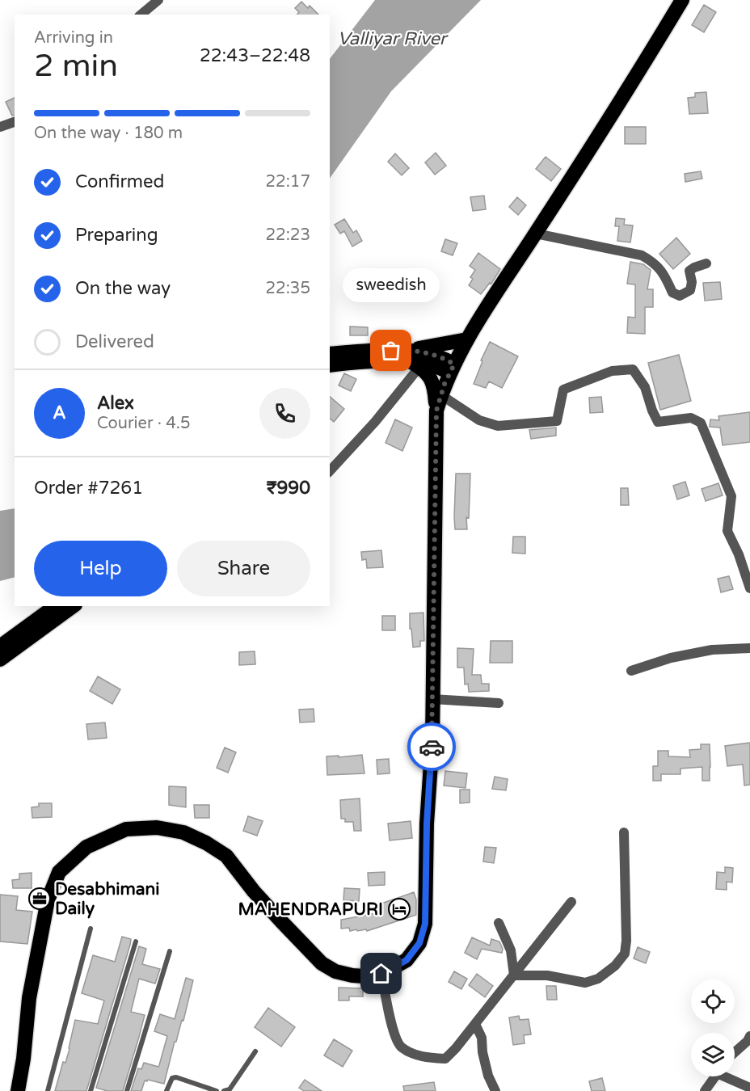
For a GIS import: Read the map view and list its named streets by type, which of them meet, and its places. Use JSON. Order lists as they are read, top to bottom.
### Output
{
  "water": ["Valliyar River"],
  "places": {
    "other": ["sweedish"],
    "office": ["Desabhimani Daily"],
    "hotel": ["MAHENDRAPURI"]
  },
  "page": {
    "heading": ["2 min", "Arriving in", "22:43–22:48"],
    "panel": [
      "Alex",
      "Courier · 4.5",
      "Order #7261",
      "₹990"
    ],
    "bar": "On the way · 180 m",
    "list": [
      ["Confirmed", "22:17"],
      ["Preparing", "22:23"],
      ["On the way", "22:35"],
      "Delivered"
    ],
    "bubble": "sweedish",
    "round": "A",
    "buttons": ["Help", "Share"]
  }
}
